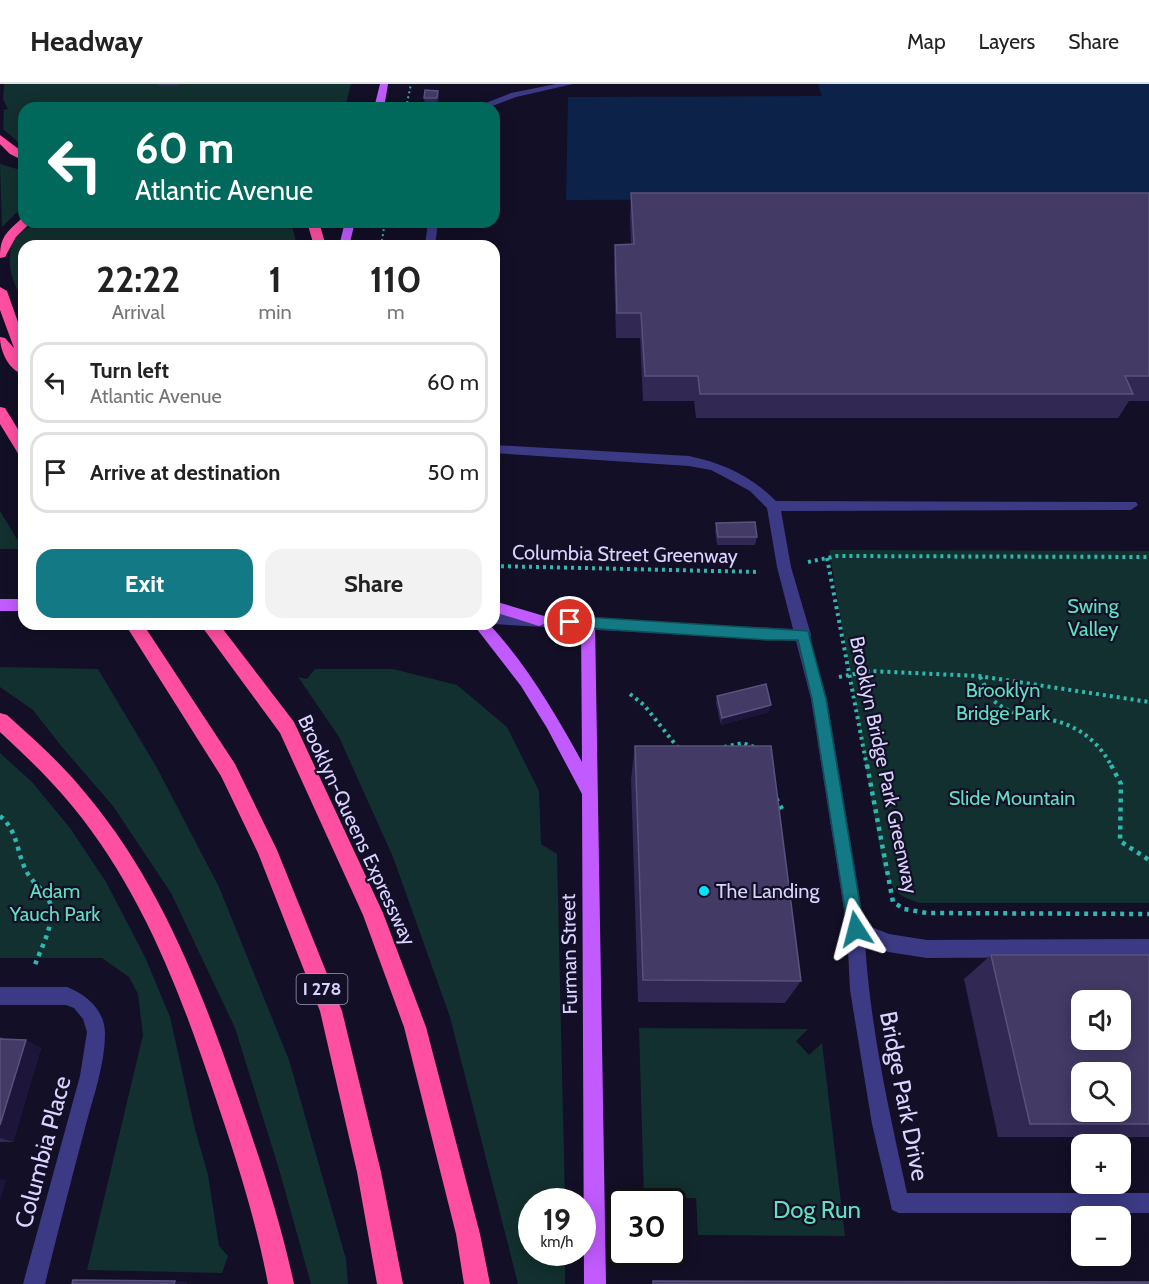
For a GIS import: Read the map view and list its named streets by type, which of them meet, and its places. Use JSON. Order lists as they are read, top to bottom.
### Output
{
  "streets": {
    "highway": ["Brooklyn-Queens Expressway", "I 278"],
    "main road": ["Furman Street"],
    "street": ["Bridge Park Drive", "Columbia Place"],
    "path": ["Columbia Street Greenway", "Brooklyn Bridge Park Greenway"]
  },
  "parks": [
    "Swing Valley",
    "Brooklyn Bridge Park",
    "Slide Mountain",
    "Adam Yauch Park",
    "Dog Run"
  ],
  "places": ["The Landing"],
  "page": {
    "header": "Headway",
    "nav": ["Map", "Layers", "Share"],
    "turn": ["60 m", "Atlantic Avenue"],
    "eta": [
      "22:22",
      "Arrival",
      "1",
      "min",
      "110",
      "m"
    ],
    "list": [
      {
        "name": "Turn left",
        "note": "Atlantic Avenue",
        "value": "60 m"
      },
      {
        "name": "Arrive at destination",
        "value": "50 m"
      }
    ],
    "buttons": ["Exit", "Share"],
    "map_buttons": ["+", "−"],
    "speed": "19 km/h",
    "limit": "30"
  }
}
